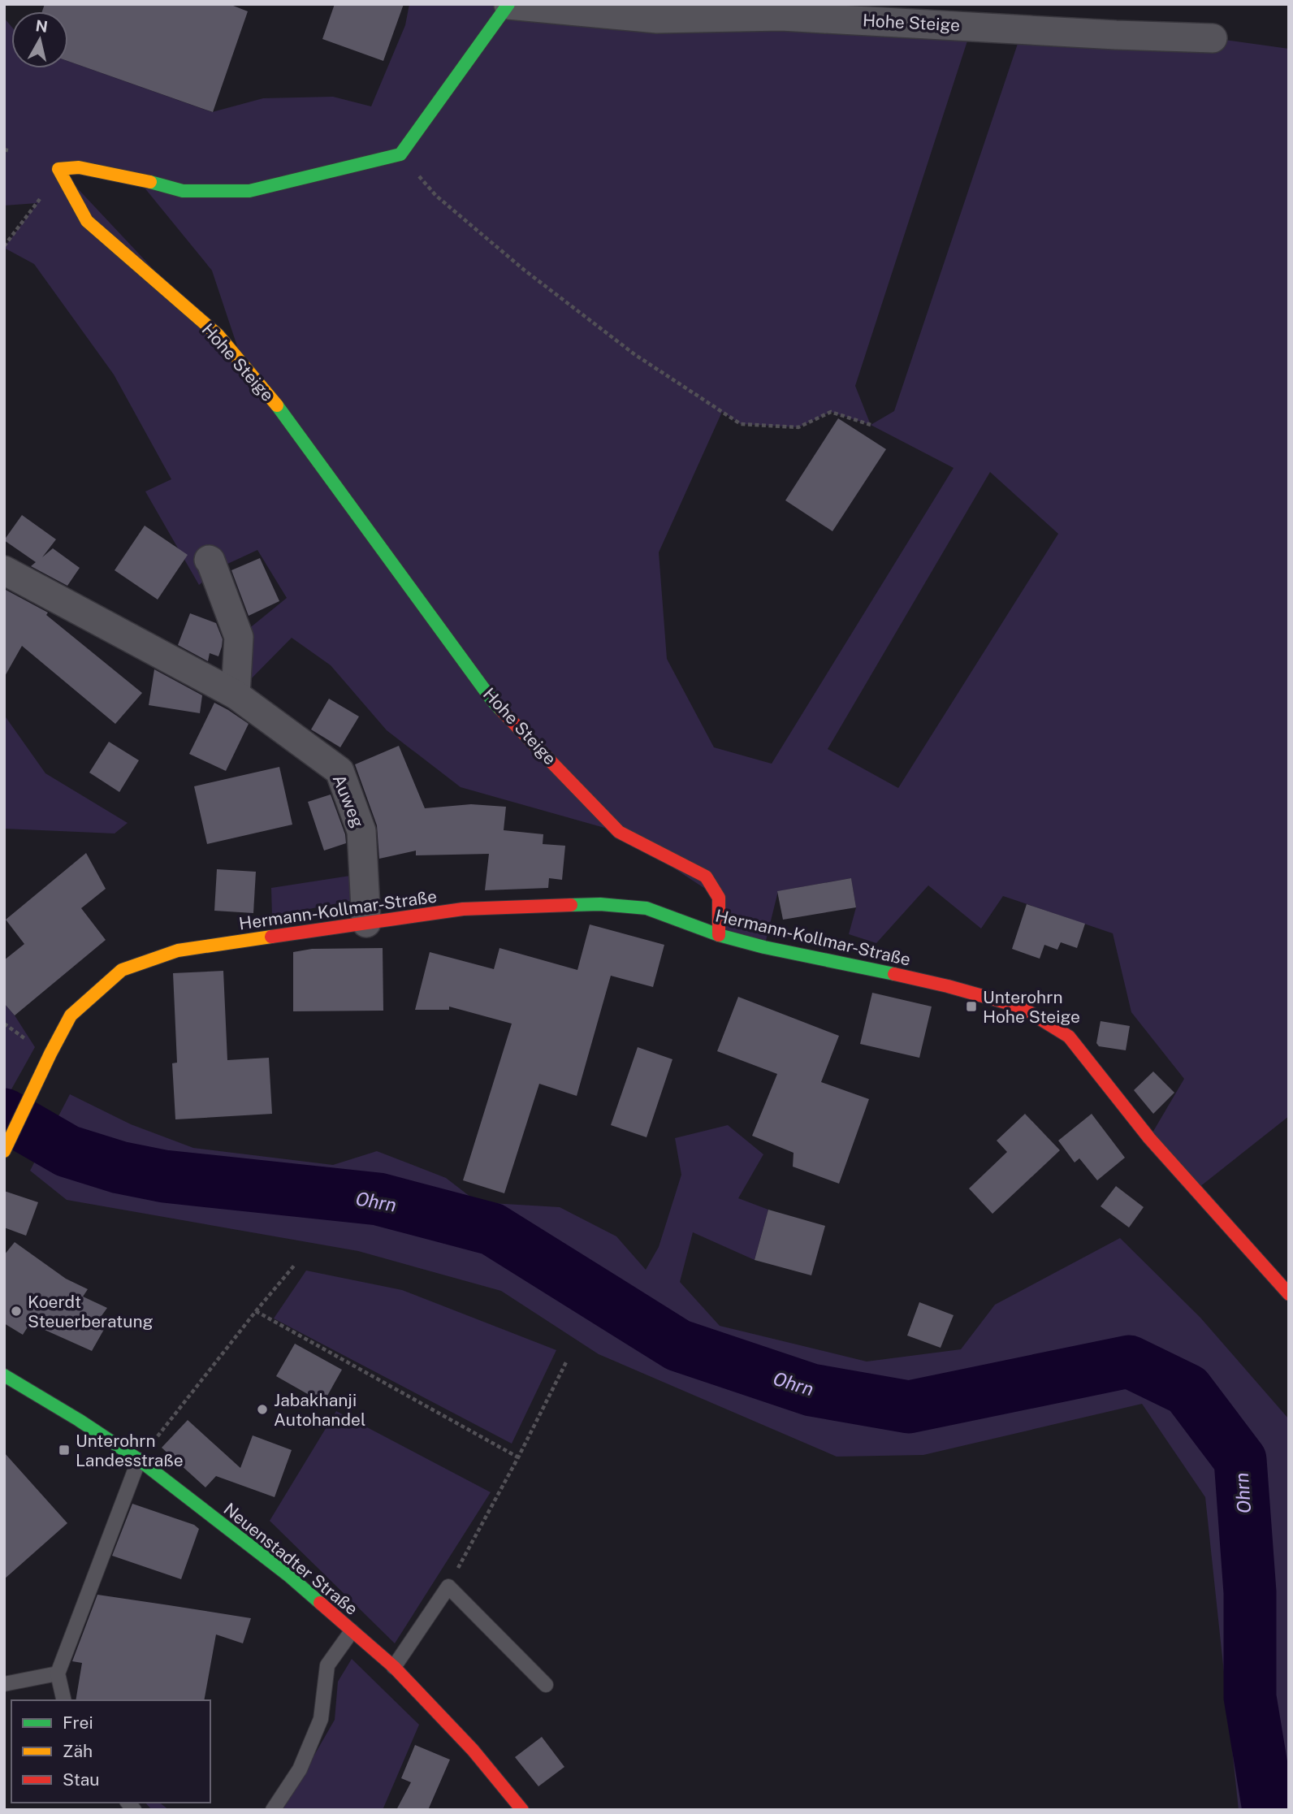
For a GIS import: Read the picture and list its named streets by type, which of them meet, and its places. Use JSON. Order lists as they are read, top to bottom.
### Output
{
  "streets": {
    "street": [
      "Hohe Steige",
      "Auweg",
      "Hermann-Kollmar-Straße",
      "Neuenstadter Straße"
    ]
  },
  "crossings": [
    ["Hohe Steige", "Hermann-Kollmar-Straße"],
    ["Auweg", "Hermann-Kollmar-Straße"]
  ],
  "water": ["Ohrn"],
  "places": {
    "transit": ["Unterohrn Hohe Steige", "Unterohrn Landesstraße"],
    "other": ["Koerdt Steuerberatung", "Jabakhanji Autohandel"]
  },
  "legend": ["Frei", "Zäh", "Stau"],
  "north": "top"
}
